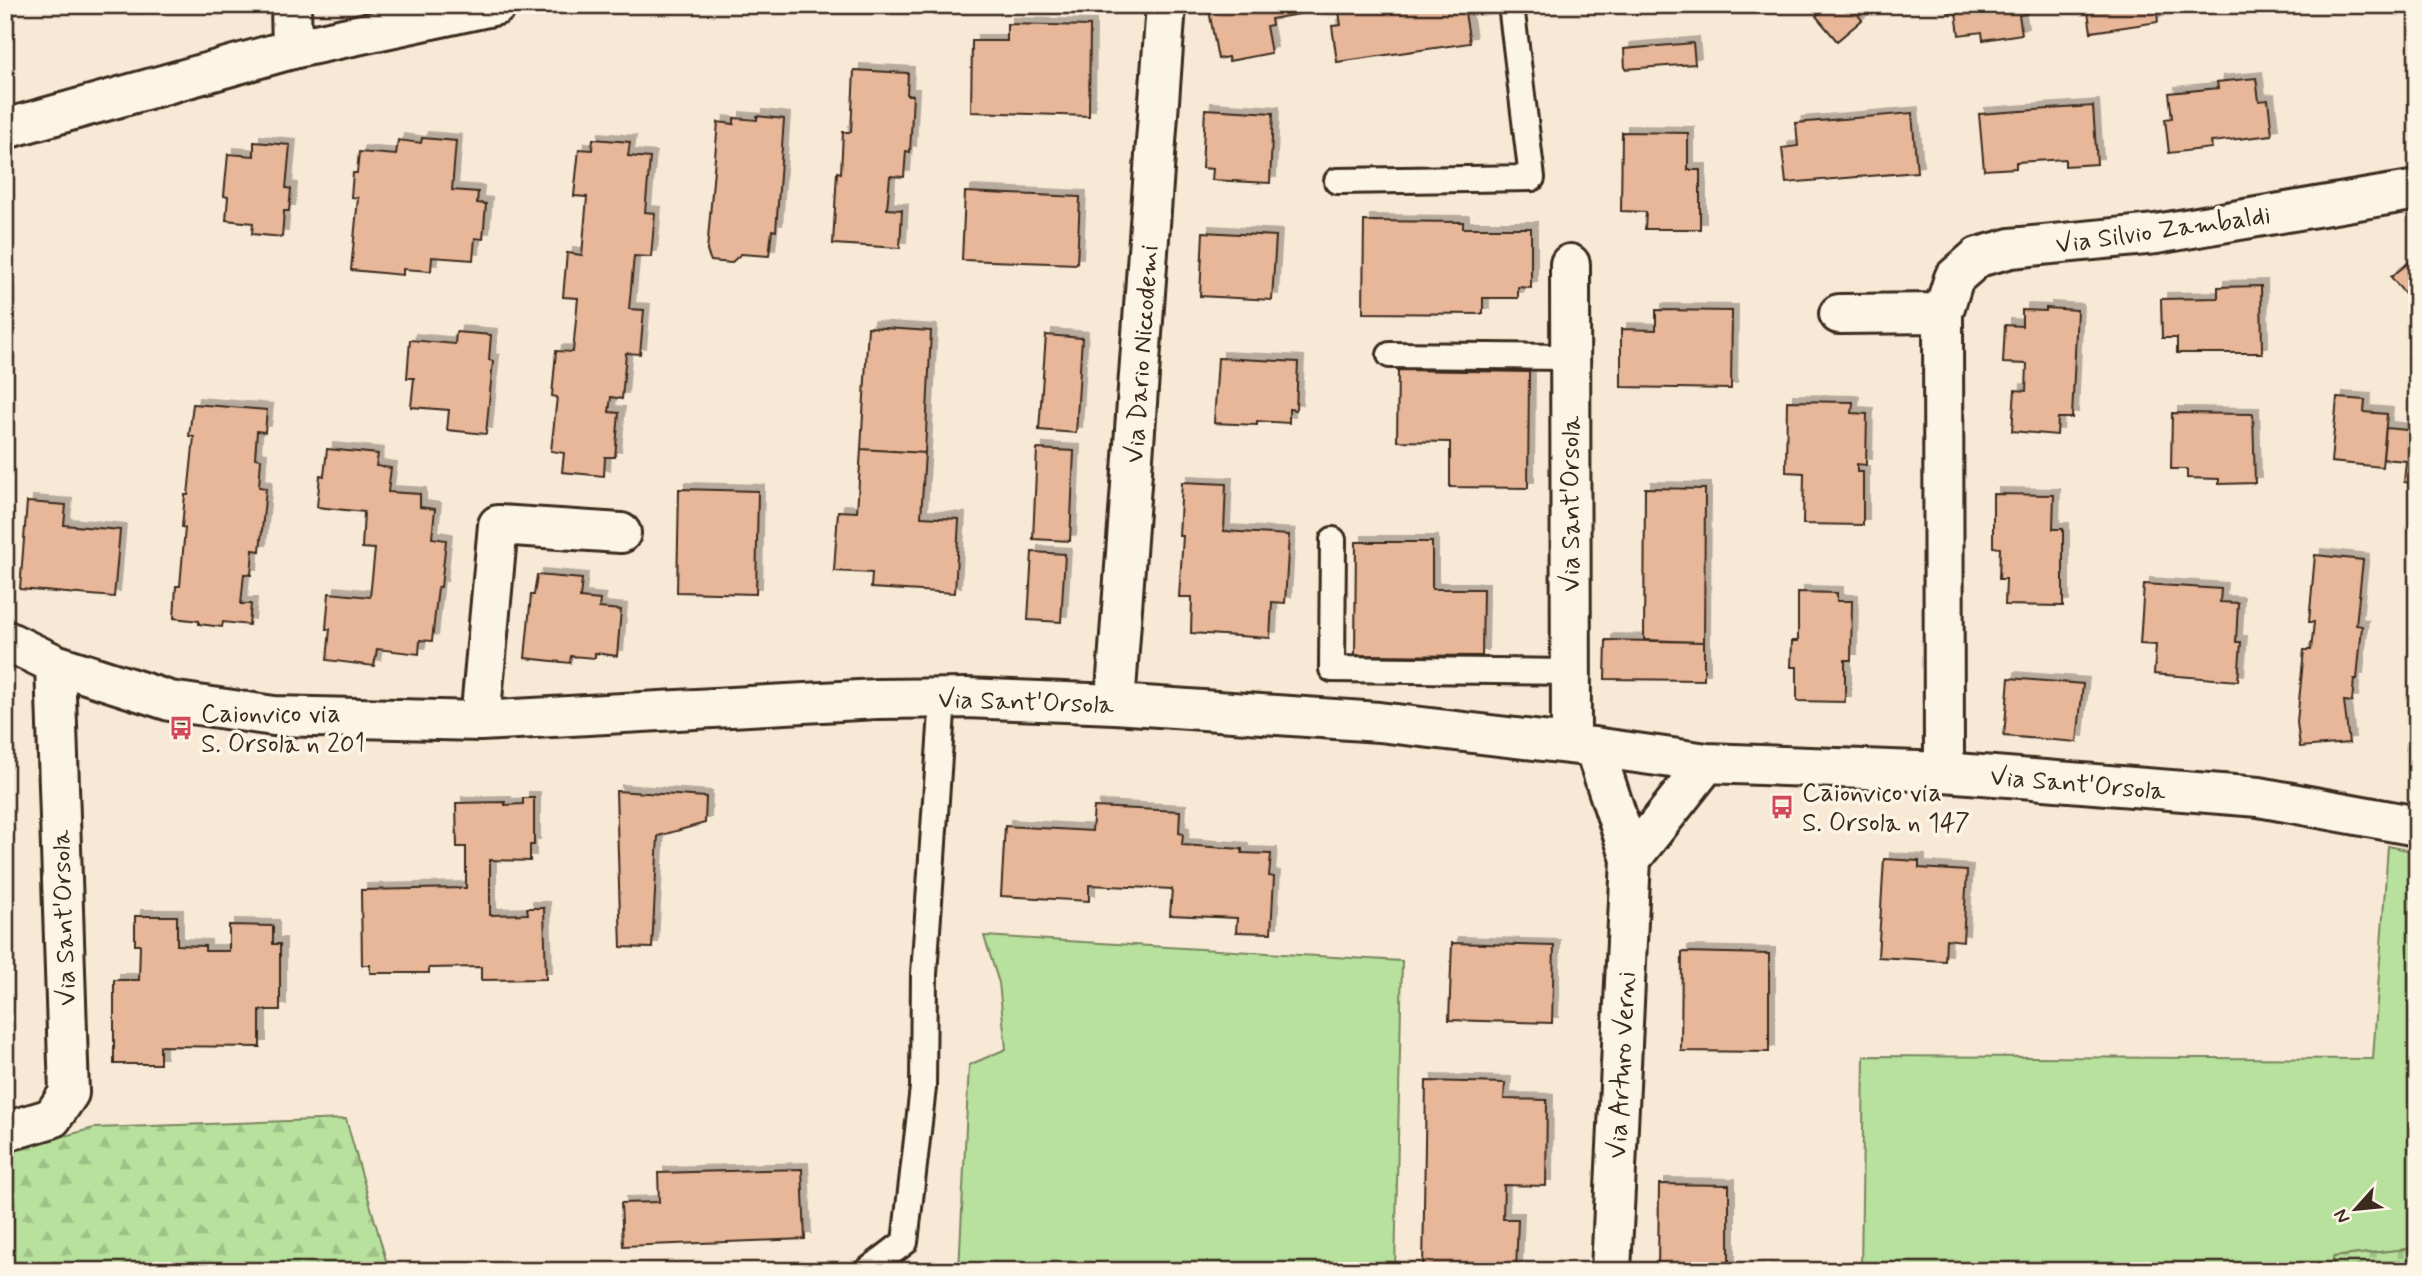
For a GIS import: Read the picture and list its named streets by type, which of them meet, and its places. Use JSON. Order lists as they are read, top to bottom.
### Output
{
  "streets": {
    "street": [
      "Via Silvio Zambaldi",
      "Via Dario Niccodemi",
      "Via Sant'Orsola",
      "Via Arturo Verni"
    ]
  },
  "crossings": [
    ["Via Silvio Zambaldi", "Via Sant'Orsola"],
    ["Via Dario Niccodemi", "Via Sant'Orsola"],
    ["Via Sant'Orsola", "Via Arturo Verni"]
  ],
  "places": {
    "bus stop": ["Caionvico via S. Orsola n 201", "Caionvico via S. Orsola n 147"]
  },
  "north": "bottom left"
}
